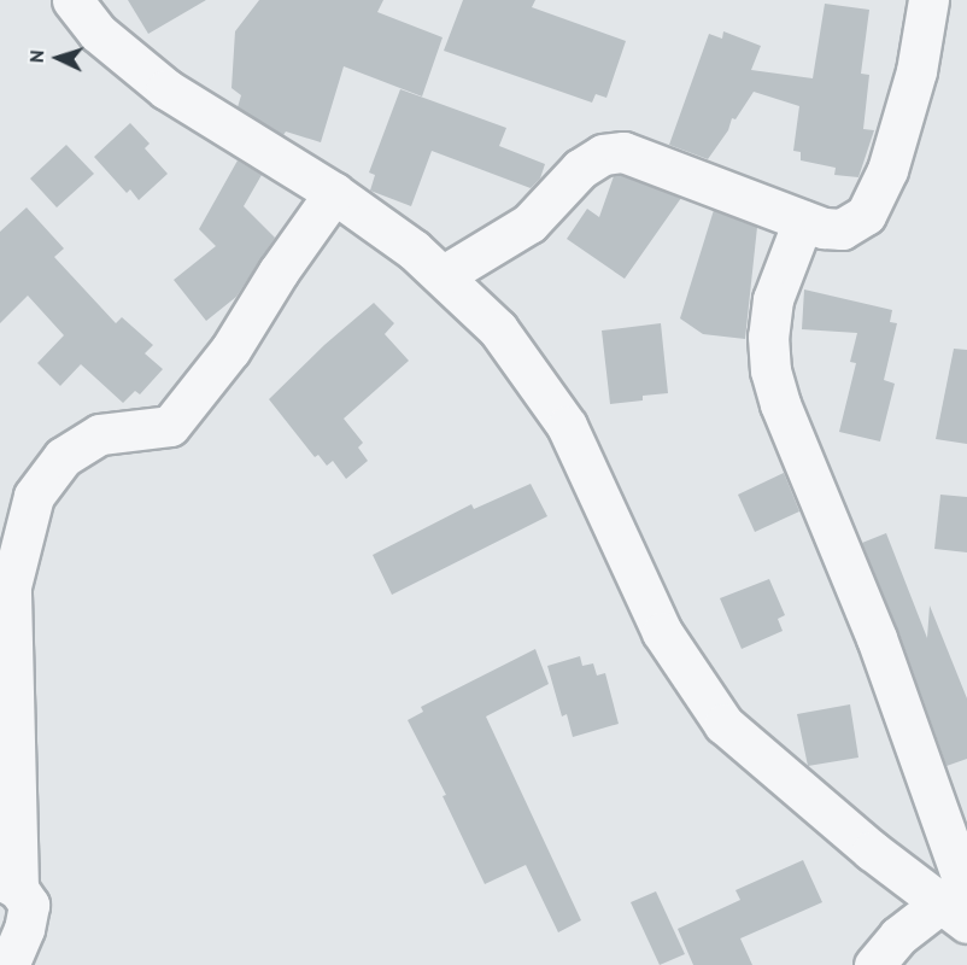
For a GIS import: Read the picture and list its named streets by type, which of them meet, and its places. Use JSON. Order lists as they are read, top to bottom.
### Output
{
  "north": "left"
}
